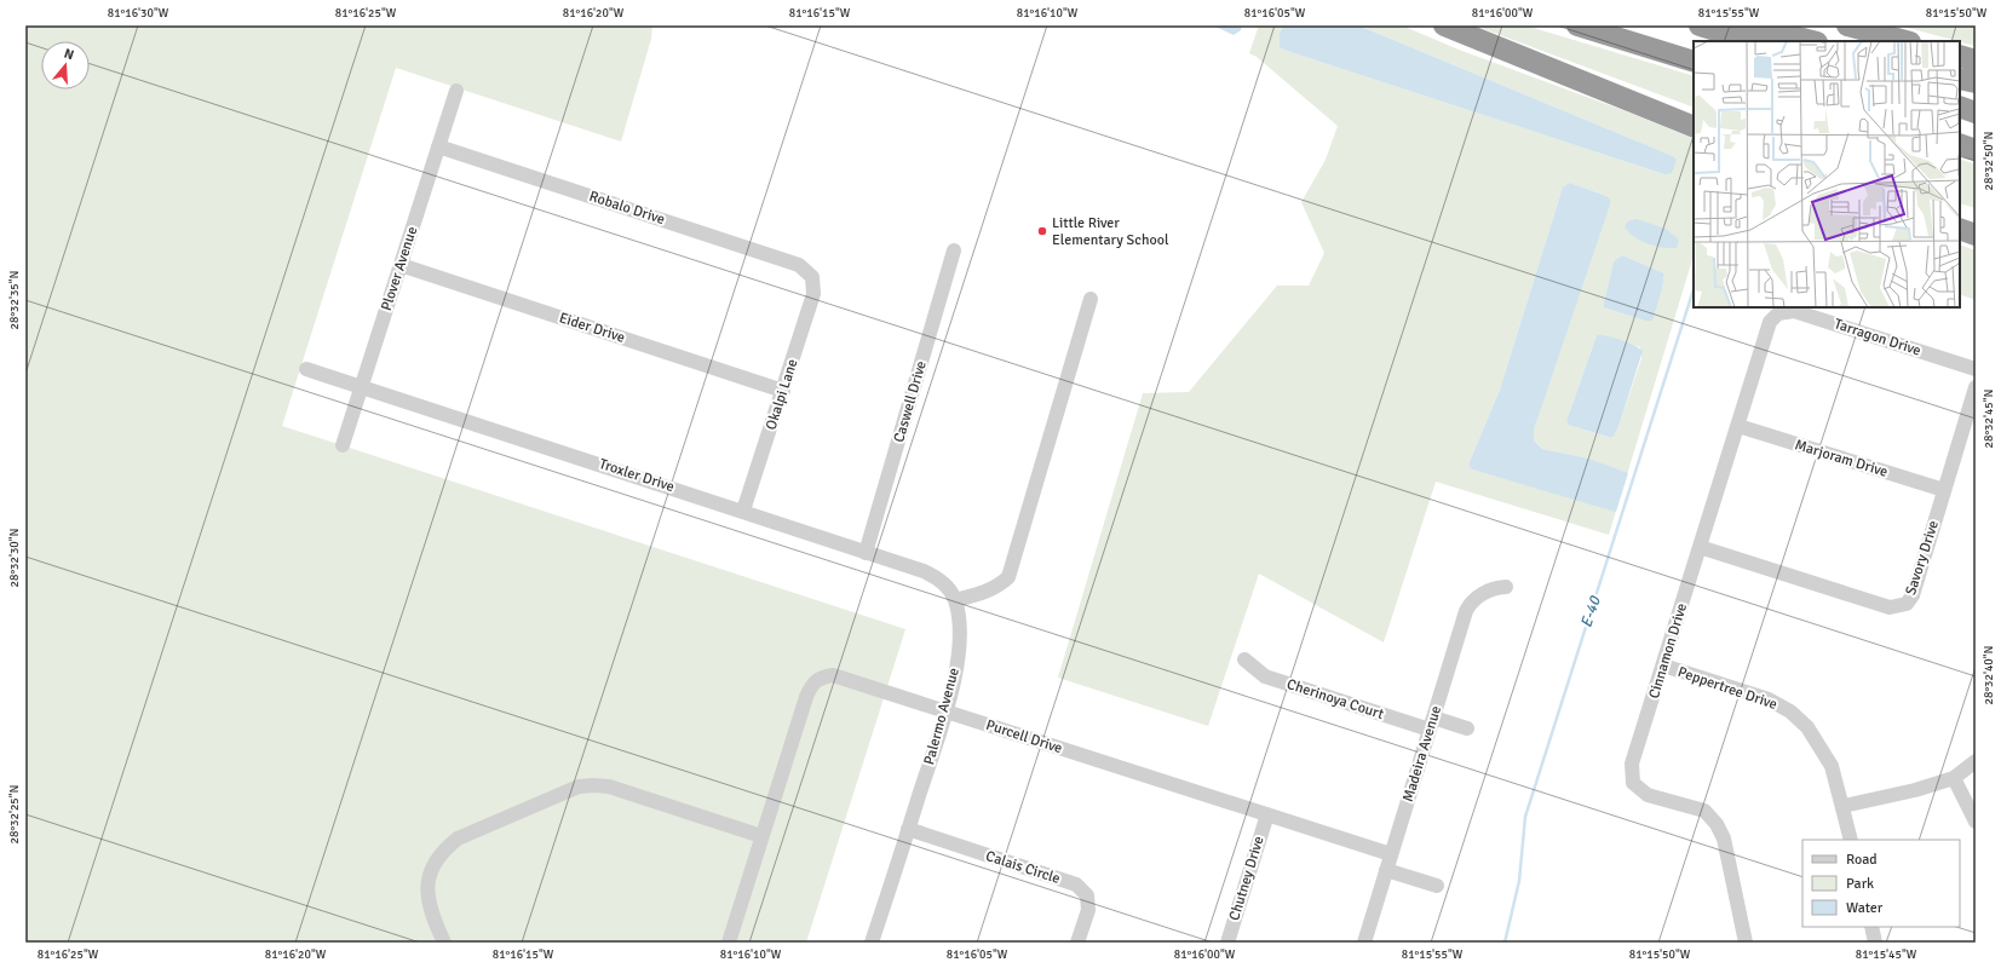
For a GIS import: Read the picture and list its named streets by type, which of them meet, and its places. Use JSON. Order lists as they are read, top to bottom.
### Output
{
  "streets": {
    "street": [
      "Robalo Drive",
      "Plover Avenue",
      "Eider Drive",
      "Tarragon Drive",
      "Okalpi Lane",
      "Caswell Drive",
      "Marjoram Drive",
      "Troxler Drive",
      "Savory Drive",
      "Cinnamon Drive",
      "Peppertree Drive",
      "Cherinoya Court",
      "Palermo Avenue",
      "Purcell Drive",
      "Madeira Avenue",
      "Calais Circle",
      "Chutney Drive"
    ]
  },
  "crossings": [
    ["Robalo Drive", "Plover Avenue"],
    ["Robalo Drive", "Okalpi Lane"],
    ["Plover Avenue", "Eider Drive"],
    ["Plover Avenue", "Troxler Drive"],
    ["Eider Drive", "Okalpi Lane"],
    ["Tarragon Drive", "Cinnamon Drive"],
    ["Okalpi Lane", "Troxler Drive"],
    ["Caswell Drive", "Troxler Drive"],
    ["Marjoram Drive", "Savory Drive"],
    ["Marjoram Drive", "Cinnamon Drive"],
    ["Troxler Drive", "Palermo Avenue"],
    ["Savory Drive", "Cinnamon Drive"],
    ["Cinnamon Drive", "Peppertree Drive"],
    ["Cherinoya Court", "Madeira Avenue"],
    ["Palermo Avenue", "Purcell Drive"],
    ["Palermo Avenue", "Calais Circle"],
    ["Purcell Drive", "Madeira Avenue"],
    ["Purcell Drive", "Chutney Drive"]
  ],
  "water": ["E-40"],
  "places": ["Little River Elementary School"],
  "legend": ["Road", "Park", "Water"],
  "north": "top",
  "coordinates": [
    "81°16'30\"W",
    "81°16'25\"W",
    "81°16'20\"W",
    "81°16'15\"W",
    "81°16'10\"W",
    "81°16'05\"W",
    "81°16'00\"W",
    "81°15'55\"W",
    "81°15'50\"W",
    "28°32'50\"N",
    "28°32'35\"N",
    "28°32'45\"N",
    "28°32'30\"N",
    "28°32'40\"N",
    "28°32'25\"N",
    "81°15'45\"W"
  ]
}
